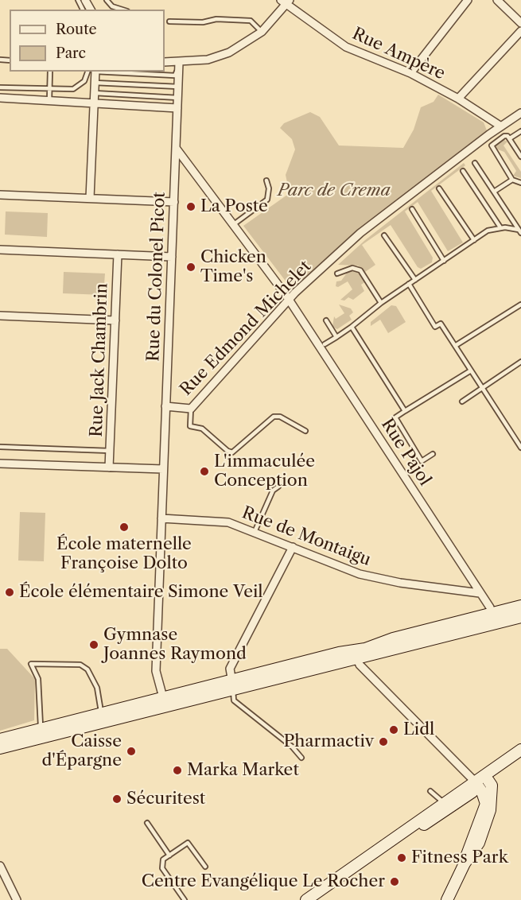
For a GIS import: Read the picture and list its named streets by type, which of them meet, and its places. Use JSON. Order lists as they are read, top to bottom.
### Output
{
  "streets": {
    "street": [
      "Rue Ampère",
      "Rue du Colonel Picot",
      "Rue Edmond Michelet",
      "Rue Jack Chambrin",
      "Rue Pajol",
      "Rue de Montaigu"
    ]
  },
  "crossings": [
    ["Rue Ampère", "Rue Edmond Michelet"],
    ["Rue du Colonel Picot", "Rue Edmond Michelet"],
    ["Rue du Colonel Picot", "Rue Pajol"],
    ["Rue Edmond Michelet", "Rue Pajol"],
    ["Rue Pajol", "Rue de Montaigu"]
  ],
  "parks": ["Parc de Crema"],
  "places": [
    "La Poste",
    "Chicken Time's",
    "L'immaculée Conception",
    "École maternelle Françoise Dolto",
    "École élémentaire Simone Veil",
    "Gymnase Joannes Raymond",
    "Lidl",
    "Pharmactiv",
    "Caisse d'Épargne",
    "Marka Market",
    "Sécuritest",
    "Fitness Park",
    "Centre Evangélique Le Rocher"
  ],
  "legend": ["Route", "Parc"]
}
